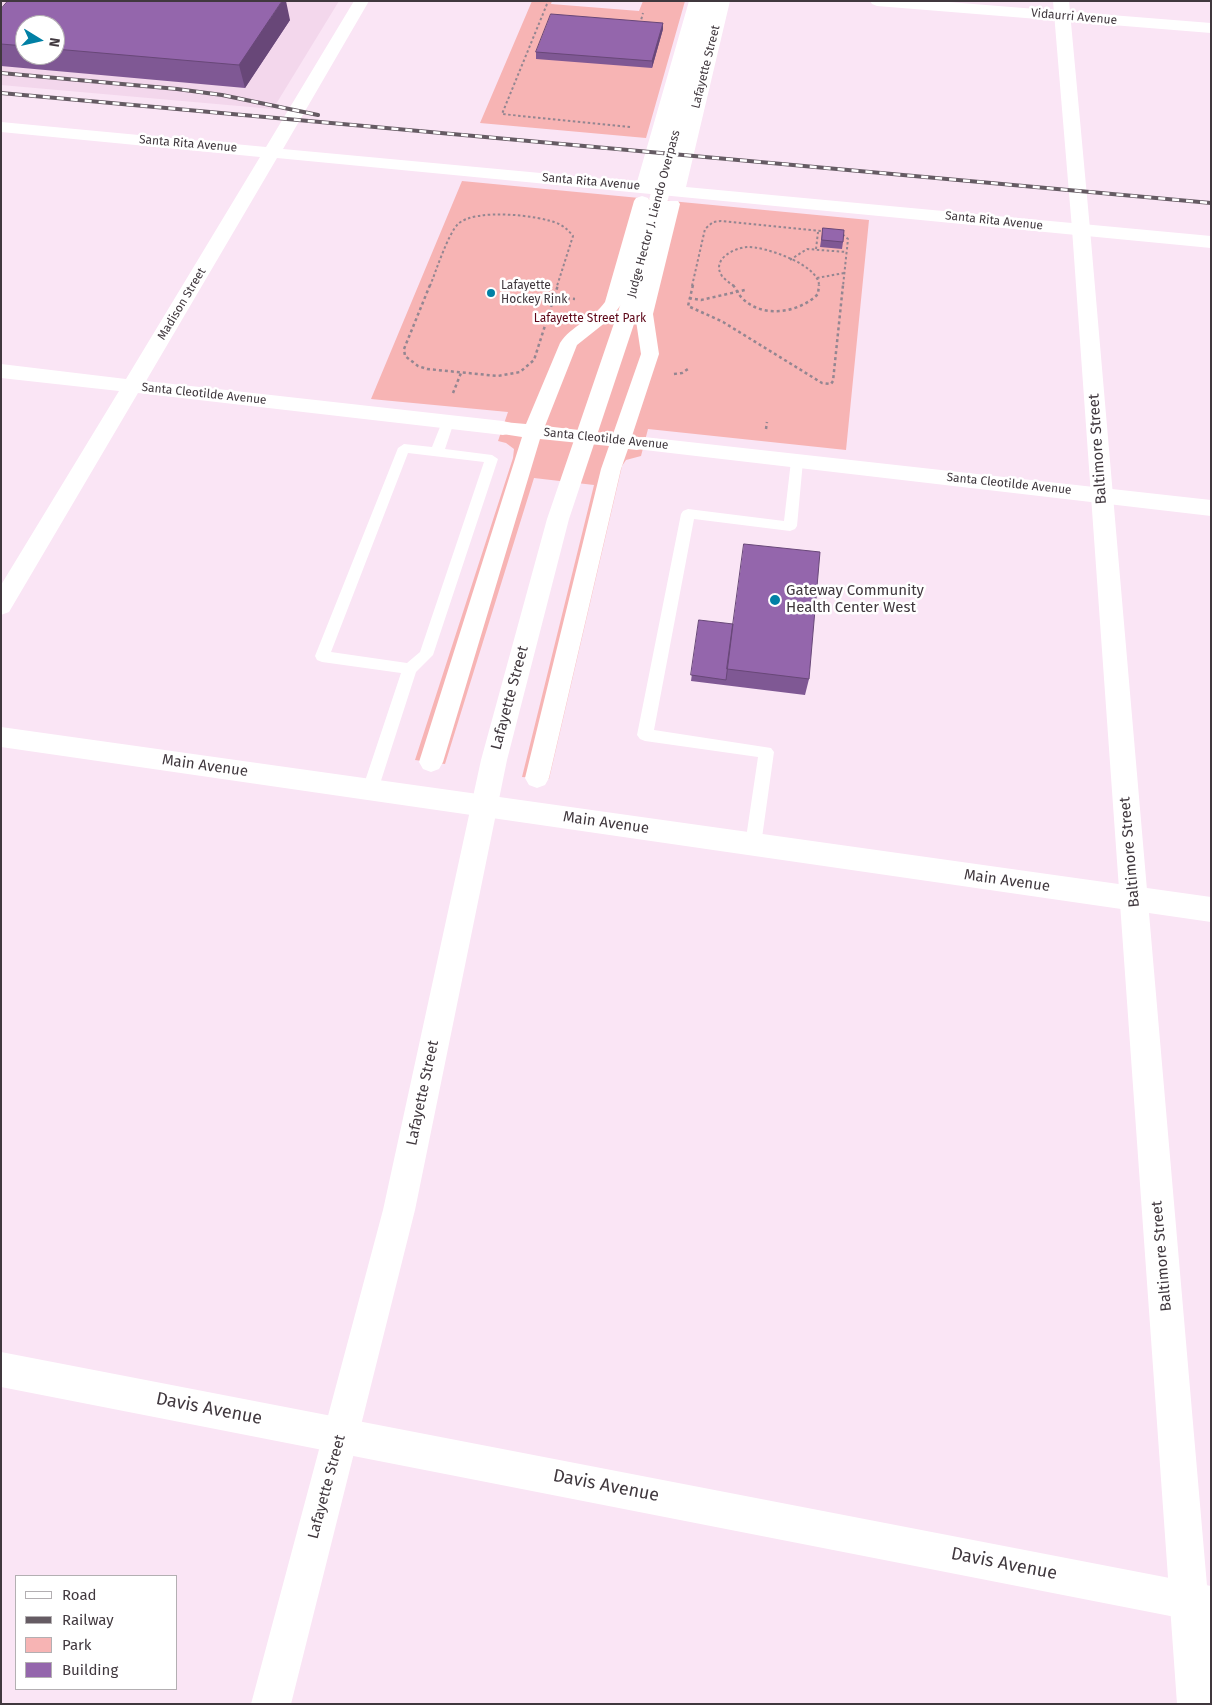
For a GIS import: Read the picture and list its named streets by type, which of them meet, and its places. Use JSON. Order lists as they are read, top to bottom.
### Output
{
  "streets": {
    "street": [
      "Vidaurri Avenue",
      "Lafayette Street",
      "Santa Rita Avenue",
      "Judge Hector J. Liendo Overpass",
      "Madison Street",
      "Santa Cleotilde Avenue",
      "Baltimore Street",
      "Main Avenue",
      "Davis Avenue"
    ]
  },
  "crossings": [
    ["Vidaurri Avenue", "Baltimore Street"],
    ["Lafayette Street", "Santa Rita Avenue"],
    ["Lafayette Street", "Judge Hector J. Liendo Overpass"],
    ["Lafayette Street", "Santa Cleotilde Avenue"],
    ["Lafayette Street", "Main Avenue"],
    ["Lafayette Street", "Davis Avenue"],
    ["Santa Rita Avenue", "Madison Street"],
    ["Santa Rita Avenue", "Baltimore Street"],
    ["Madison Street", "Santa Cleotilde Avenue"],
    ["Santa Cleotilde Avenue", "Baltimore Street"],
    ["Baltimore Street", "Main Avenue"],
    ["Baltimore Street", "Davis Avenue"]
  ],
  "parks": ["Lafayette Street Park"],
  "places": ["Lafayette Hockey Rink", "Gateway Community Health Center West"],
  "legend": [
    "Road",
    "Railway",
    "Park",
    "Building"
  ],
  "north": "right"
}
